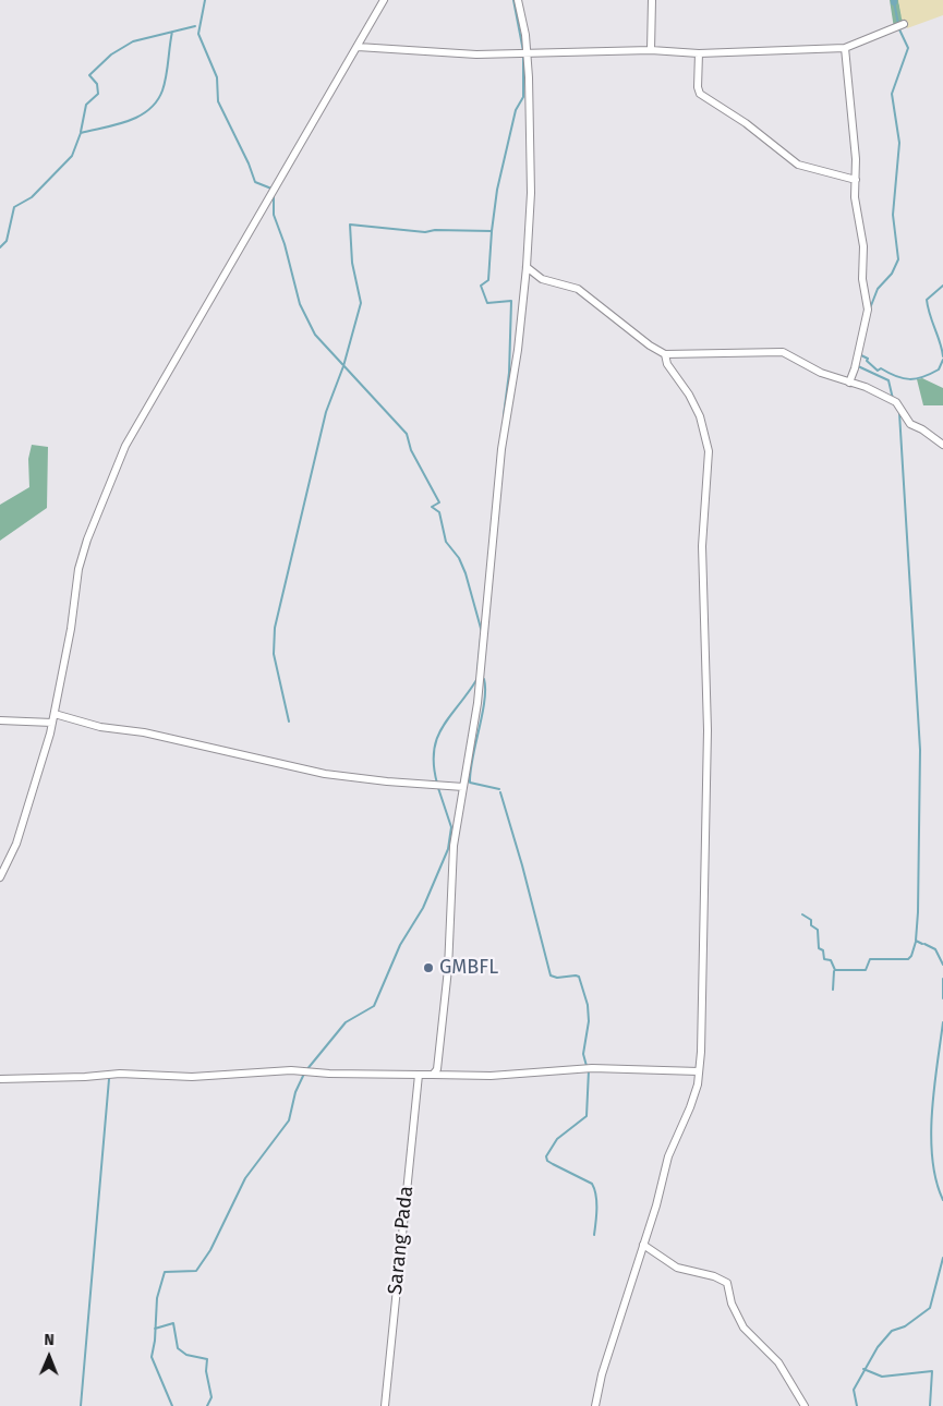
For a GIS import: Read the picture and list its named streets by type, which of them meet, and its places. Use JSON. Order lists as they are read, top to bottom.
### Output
{
  "streets": {
    "street": ["Sarang Pada"]
  },
  "places": ["GMBFL"],
  "north": "top"
}
